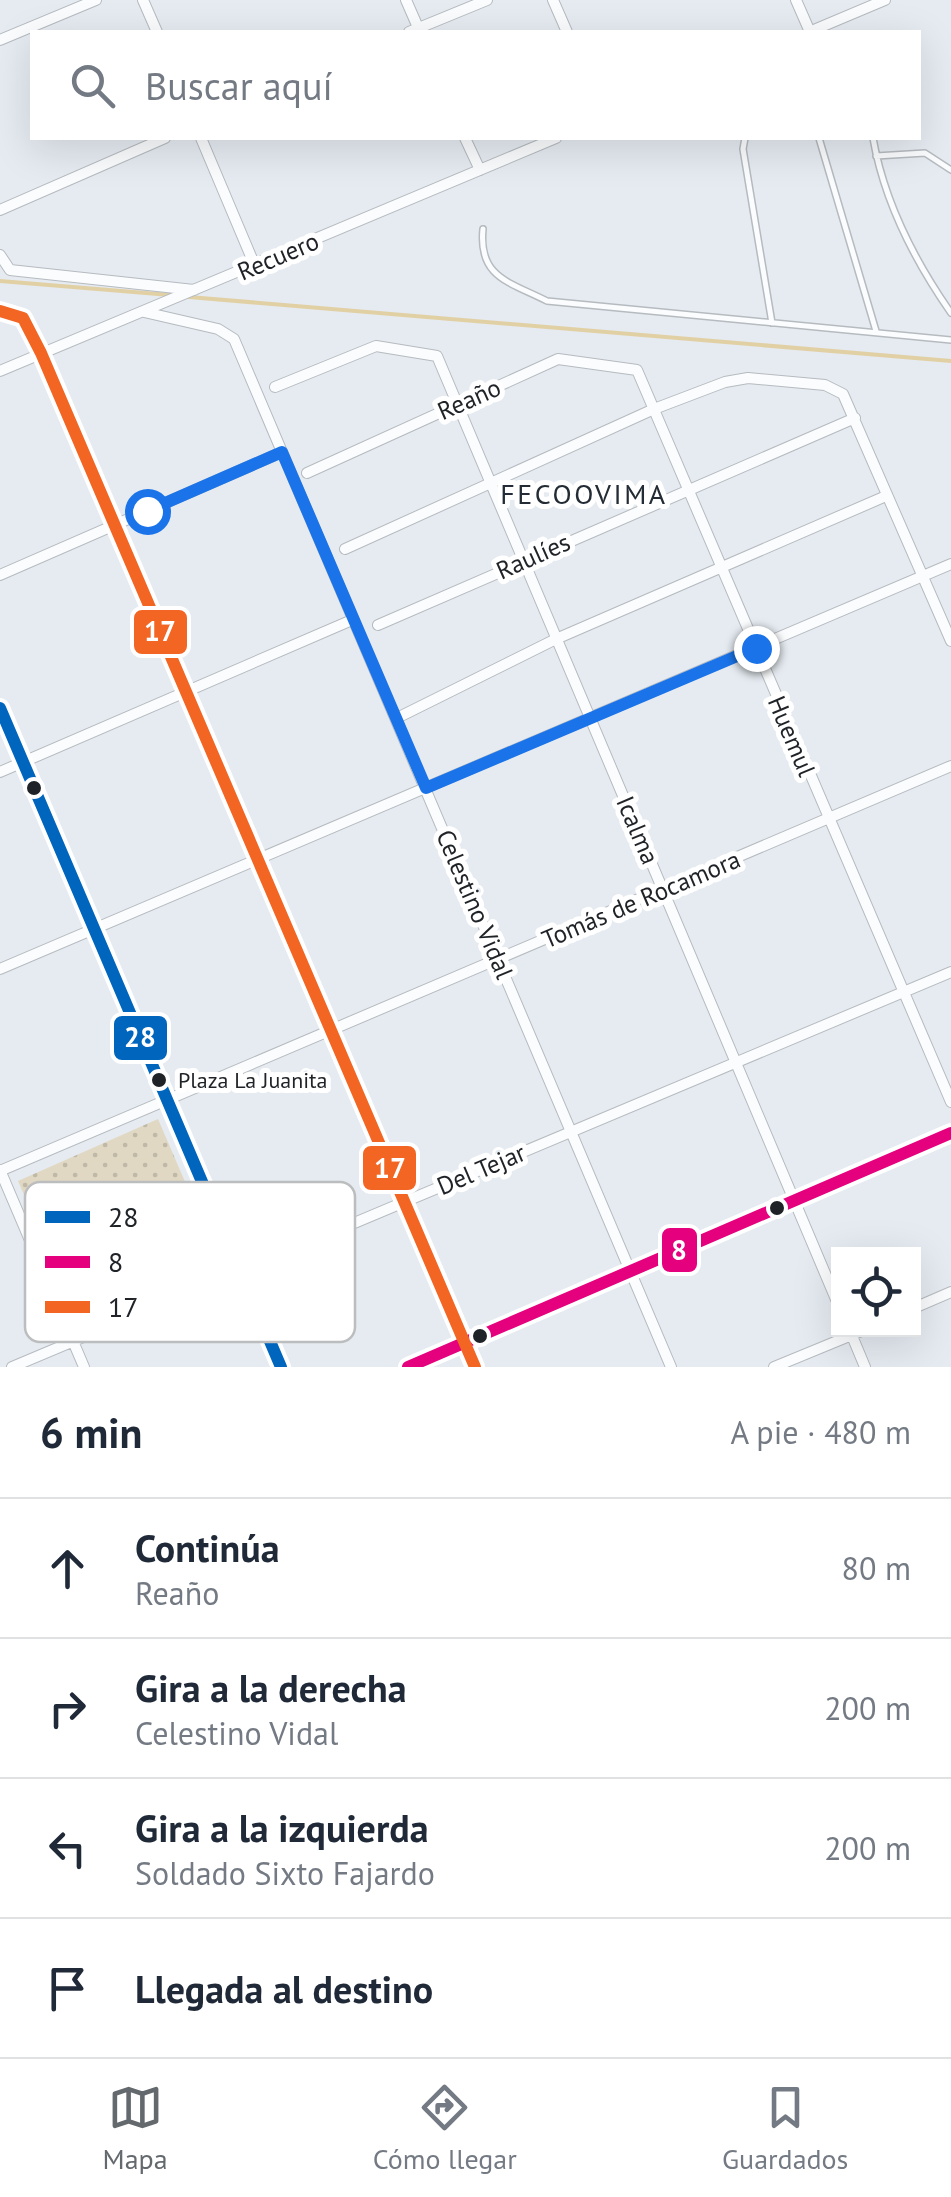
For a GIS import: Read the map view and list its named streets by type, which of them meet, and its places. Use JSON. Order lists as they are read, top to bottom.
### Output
{
  "streets": {
    "street": [
      "Recuero",
      "Reaño",
      "Raulíes",
      "Huemul",
      "Icalma",
      "Tomás de Rocamora",
      "Celestino Vidal",
      "Del Tejar"
    ]
  },
  "crossings": [
    ["Recuero", "Celestino Vidal"],
    ["Reaño", "Huemul"],
    ["Reaño", "Icalma"],
    ["Raulíes", "Huemul"],
    ["Raulíes", "Icalma"],
    ["Huemul", "Tomás de Rocamora"],
    ["Huemul", "Del Tejar"],
    ["Icalma", "Tomás de Rocamora"],
    ["Icalma", "Del Tejar"],
    ["Tomás de Rocamora", "Celestino Vidal"],
    ["Celestino Vidal", "Del Tejar"]
  ],
  "districts": ["FECOOVIMA"],
  "places": ["Plaza La Juanita"],
  "lines": ["transit line 17", "transit line 28", "transit line 8"],
  "legend": ["28", "8", "17"],
  "page": {
    "search": "Buscar aquí",
    "heading": ["6 min", "A pie · 480 m"],
    "list": [
      ["Continúa", "Reaño", "80 m"],
      ["Gira a la derecha", "Celestino Vidal", "200 m"],
      ["Gira a la izquierda", "Soldado Sixto Fajardo", "200 m"],
      "Llegada al destino"
    ],
    "nav": ["Mapa", "Cómo llegar", "Guardados"]
  }
}
